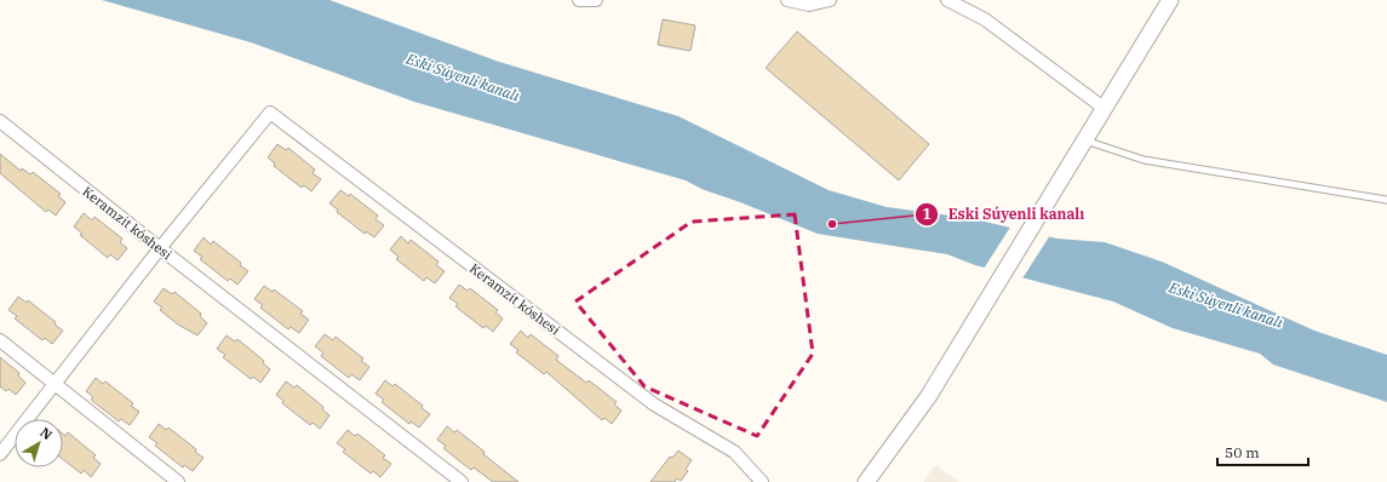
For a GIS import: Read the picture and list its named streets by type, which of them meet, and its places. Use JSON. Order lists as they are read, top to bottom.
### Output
{
  "streets": {
    "street": ["Keramzit kóshesi"]
  },
  "water": ["Eski Súyenli kanalı"],
  "places": ["Eski Súyenli kanalı"],
  "scale_bar": "50 m",
  "north": "top right"
}
